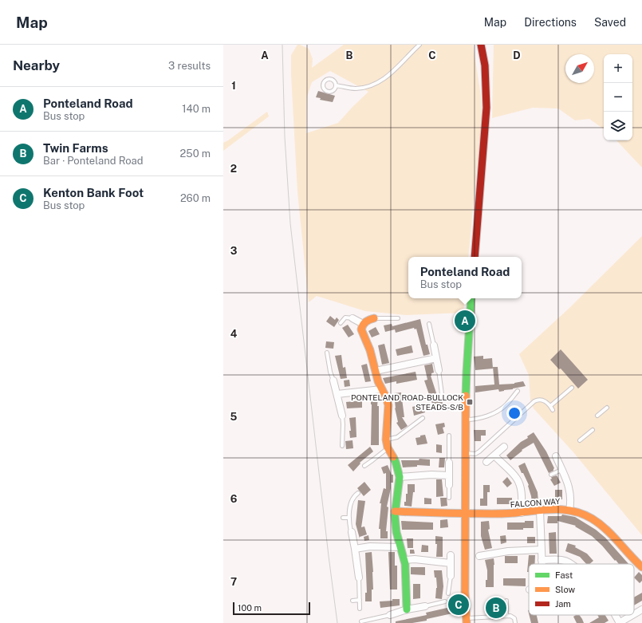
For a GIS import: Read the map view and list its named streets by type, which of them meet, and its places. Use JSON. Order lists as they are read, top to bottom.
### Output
{
  "streets": {
    "street": ["FALCON WAY"]
  },
  "places": {
    "transit": ["PONTELAND ROAD-BULLOCK STEADS-S/B"]
  },
  "legend": ["Fast", "Slow", "Jam"],
  "scale_bar": "100 m",
  "north": "top right",
  "page": {
    "header": "Map",
    "nav": ["Map", "Directions", "Saved"],
    "heading": ["Nearby", "3 results"],
    "map_buttons": ["+", "−"],
    "list": [
      {
        "mark": "A",
        "name": "Ponteland Road",
        "note": "Bus stop",
        "value": "140 m"
      },
      {
        "mark": "B",
        "name": "Twin Farms",
        "note": "Bar · Ponteland Road",
        "value": "250 m"
      },
      {
        "mark": "C",
        "name": "Kenton Bank Foot",
        "note": "Bus stop",
        "value": "260 m"
      }
    ],
    "popup": ["Ponteland Road", "Bus stop"],
    "pins": ["A", "C", "B"],
    "scale": "100 m"
  },
  "grid": {
    "columns": [
      "A",
      "B",
      "C",
      "D"
    ],
    "rows": [
      "1",
      "2",
      "3",
      "4",
      "5",
      "6",
      "7"
    ]
  }
}
